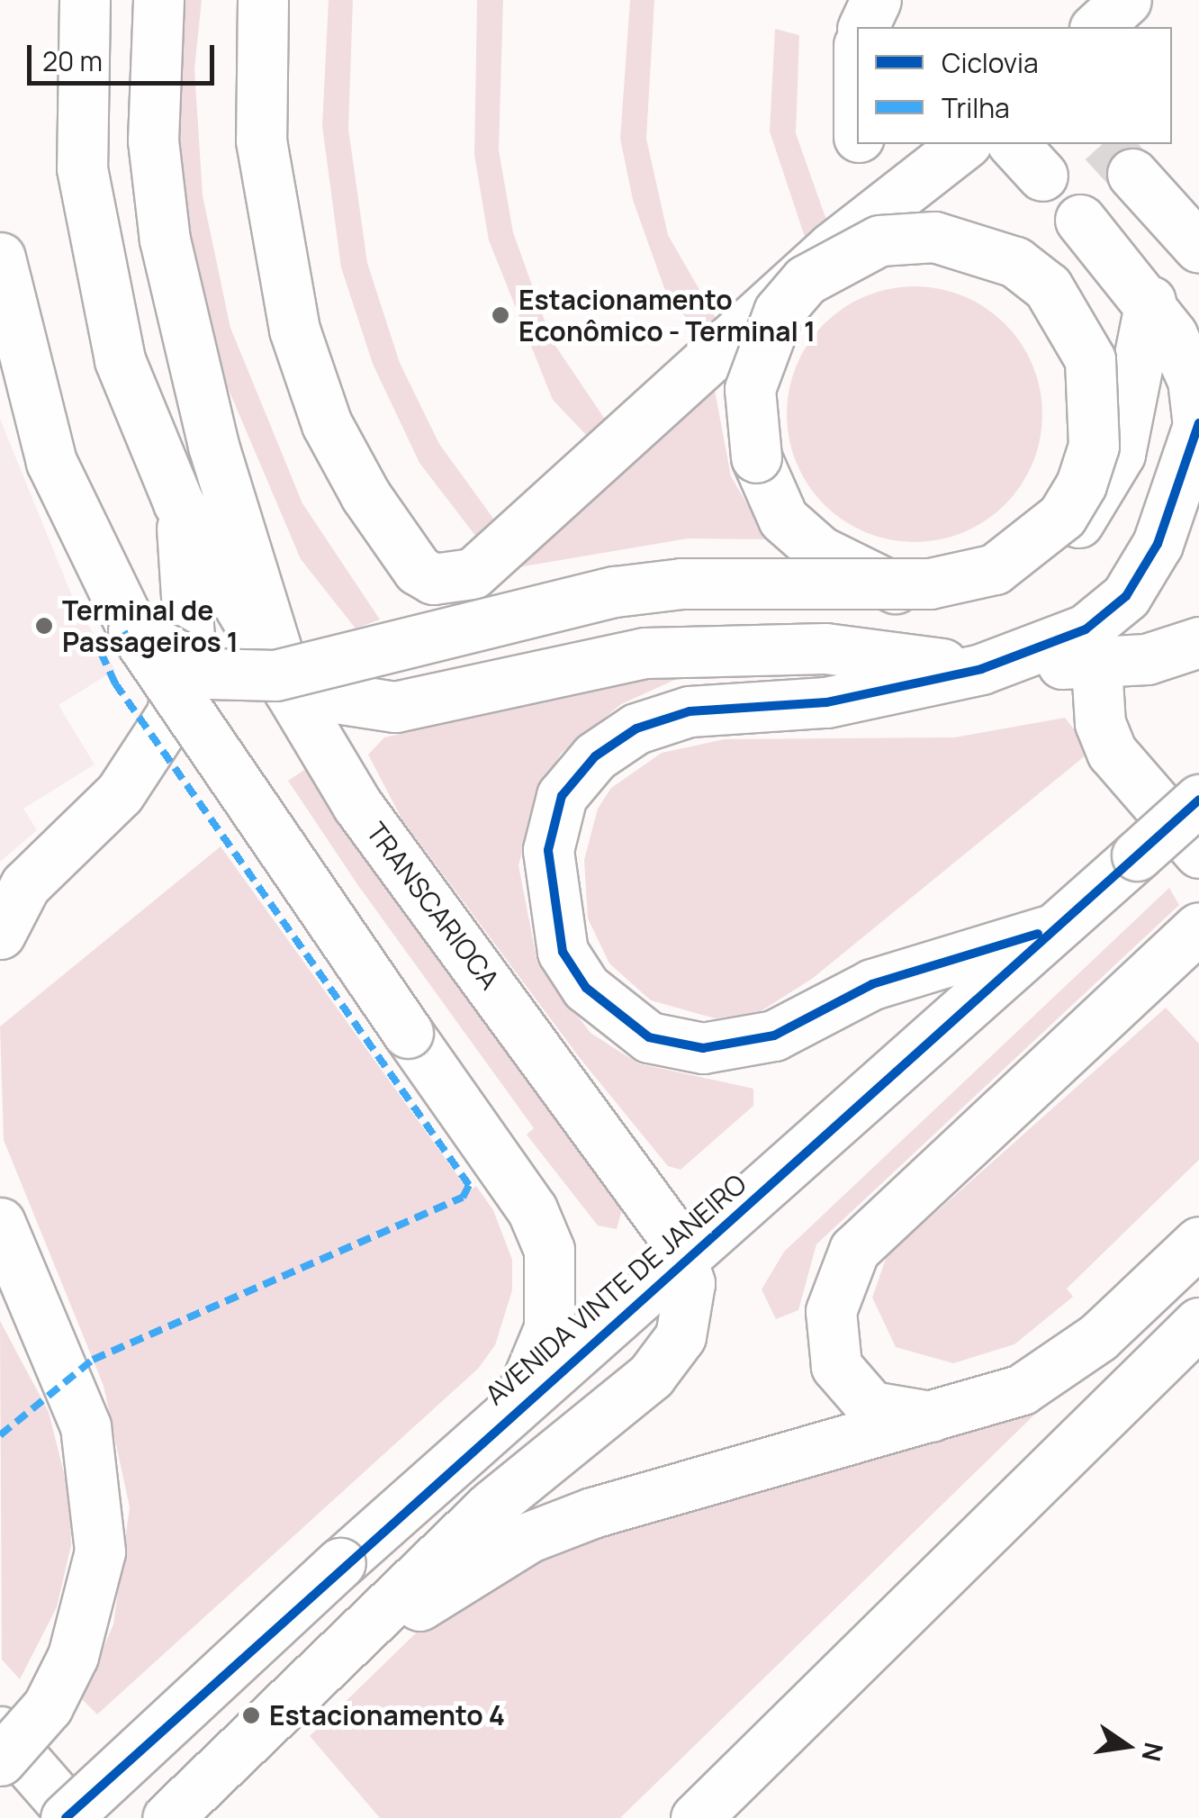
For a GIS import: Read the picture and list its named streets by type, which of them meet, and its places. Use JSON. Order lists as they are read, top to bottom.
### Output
{
  "streets": {
    "street": ["TRANSCARIOCA", "AVENIDA VINTE DE JANEIRO"]
  },
  "crossings": [
    ["TRANSCARIOCA", "AVENIDA VINTE DE JANEIRO"]
  ],
  "places": ["Estacionamento Econômico - Terminal 1", "Terminal de Passageiros 1", "Estacionamento 4"],
  "legend": ["Ciclovia", "Trilha"],
  "scale_bar": "20 m",
  "north": "right"
}
